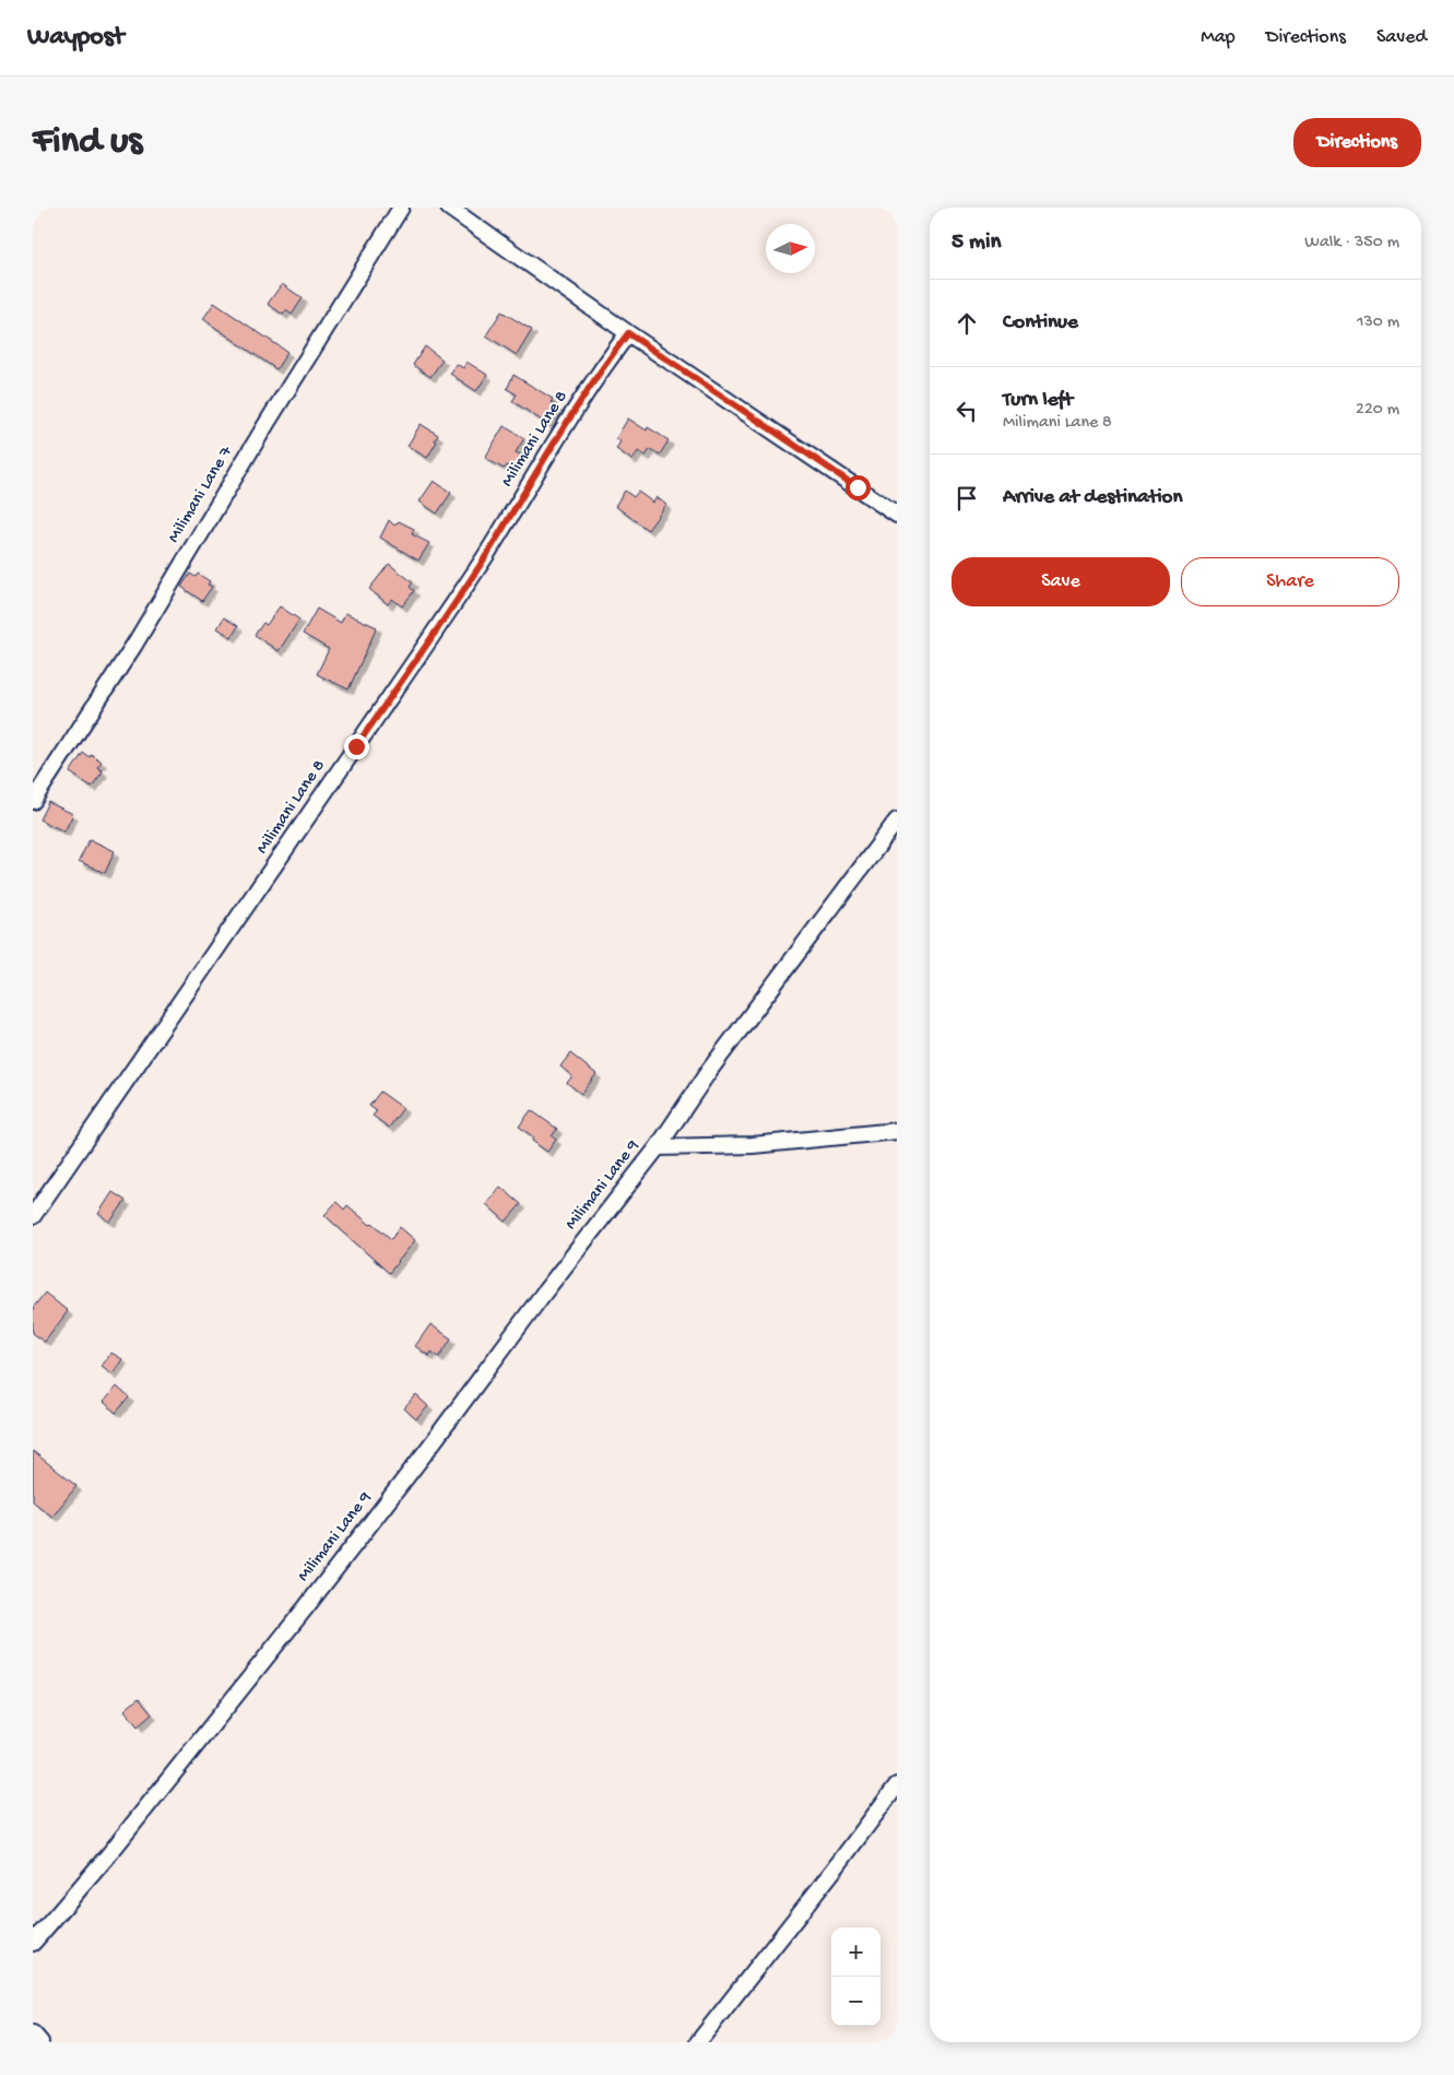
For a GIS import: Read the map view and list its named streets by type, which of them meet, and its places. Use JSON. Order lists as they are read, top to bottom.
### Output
{
  "streets": {
    "street": ["Milimani Lane 8", "Milimani Lane 7", "Milimani Lane 9"]
  },
  "north": "right",
  "page": {
    "header": "Waypost",
    "nav": ["Map", "Directions", "Saved"],
    "buttons": [
      "Directions",
      ["Save", "Share"]
    ],
    "title": "Find us",
    "heading": ["5 min", "Walk · 350 m"],
    "list": [
      ["Continue", "130 m"],
      ["Turn left", "Milimani Lane 8", "220 m"],
      "Arrive at destination"
    ],
    "map_buttons": ["+", "−"]
  }
}
